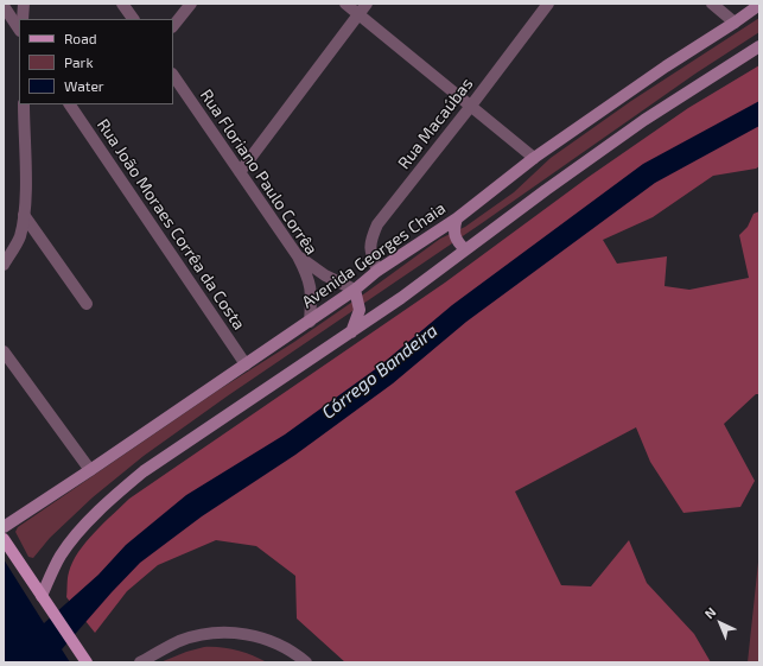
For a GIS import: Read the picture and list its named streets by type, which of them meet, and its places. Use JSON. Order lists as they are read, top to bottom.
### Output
{
  "streets": {
    "main road": ["Avenida Georges Chaia"],
    "street": ["Rua Macaúbas", "Rua Floriano Paulo Corrêa", "Rua João Moraes Corrêa da Costa"]
  },
  "crossings": [
    ["Rua Macaúbas", "Avenida Georges Chaia"],
    ["Rua Floriano Paulo Corrêa", "Avenida Georges Chaia"],
    ["Rua João Moraes Corrêa da Costa", "Avenida Georges Chaia"]
  ],
  "water": ["Córrego Bandeira"],
  "legend": ["Road", "Park", "Water"],
  "north": "top left"
}
